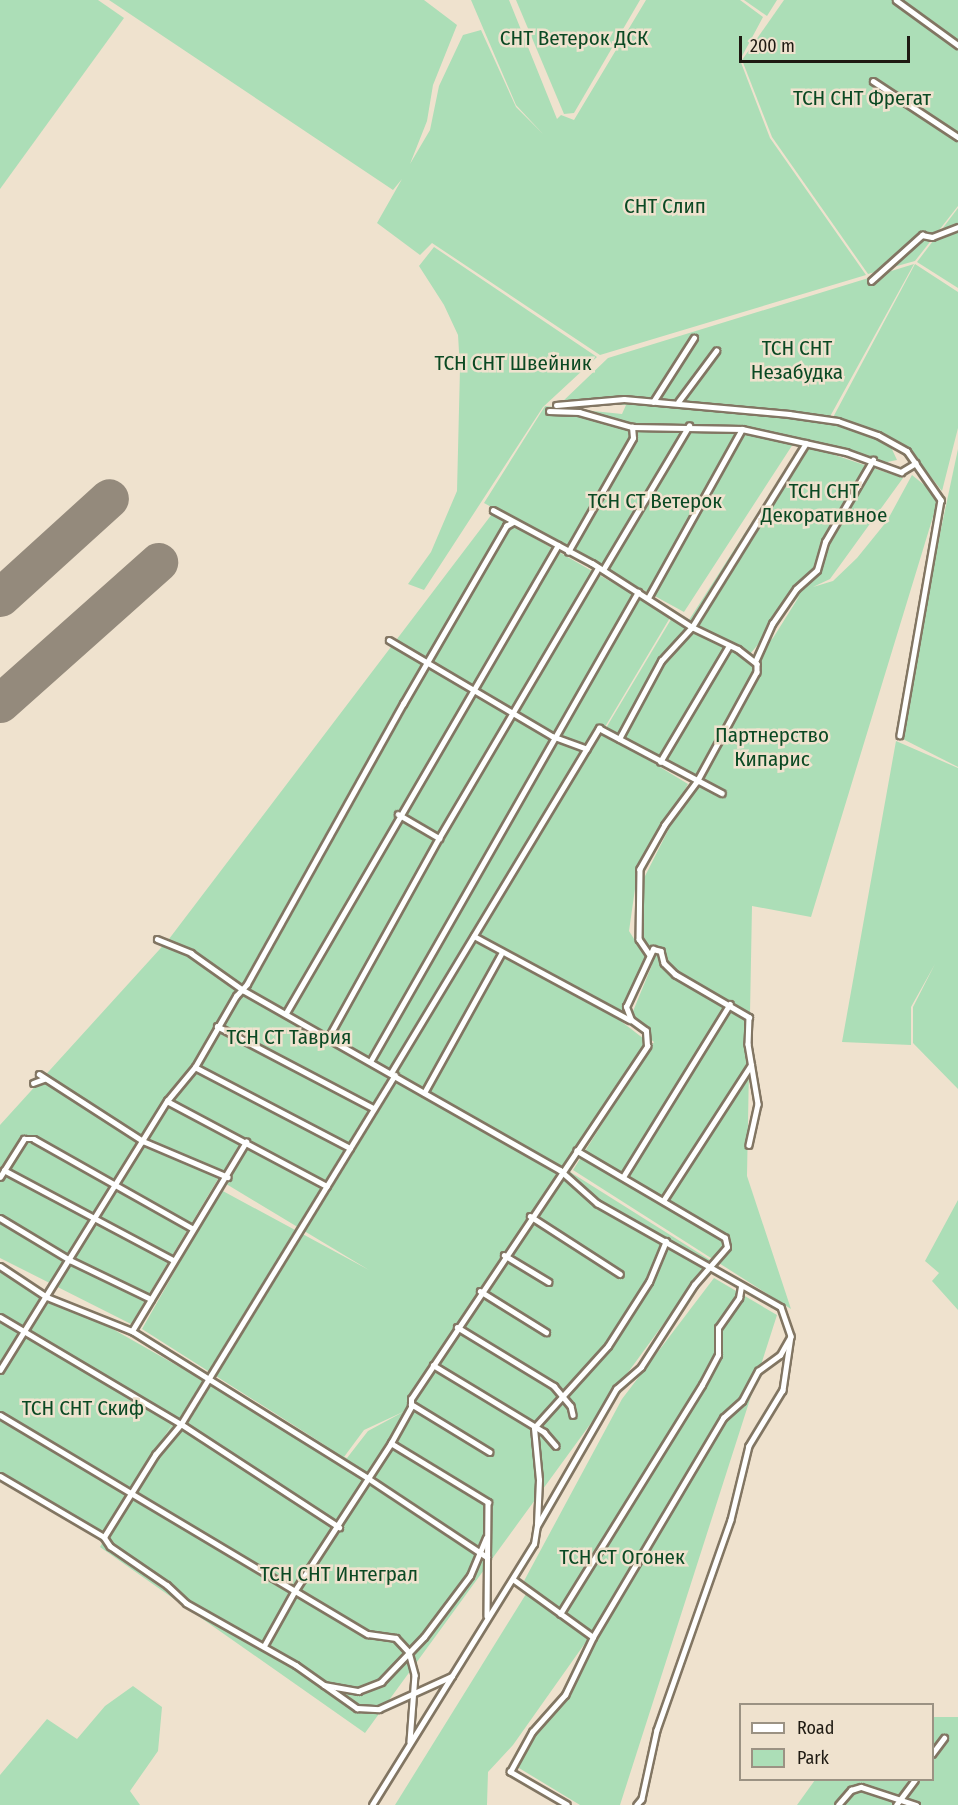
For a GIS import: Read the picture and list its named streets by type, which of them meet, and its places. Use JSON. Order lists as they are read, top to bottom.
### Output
{
  "parks": [
    "СНТ Ветерок ДСК",
    "ТСН СНТ Фрегат",
    "СНТ Слип",
    "ТСН СНТ Незабудка",
    "ТСН СНТ Швейник",
    "ТСН СНТ Декоративное",
    "ТСН СТ Ветерок",
    "Партнерство Кипарис",
    "ТСН СТ Таврия",
    "ТСН СНТ Скиф",
    "ТСН СТ Огонек",
    "ТСН СНТ Интеграл"
  ],
  "legend": ["Road", "Park"],
  "scale_bar": "200 m"
}
